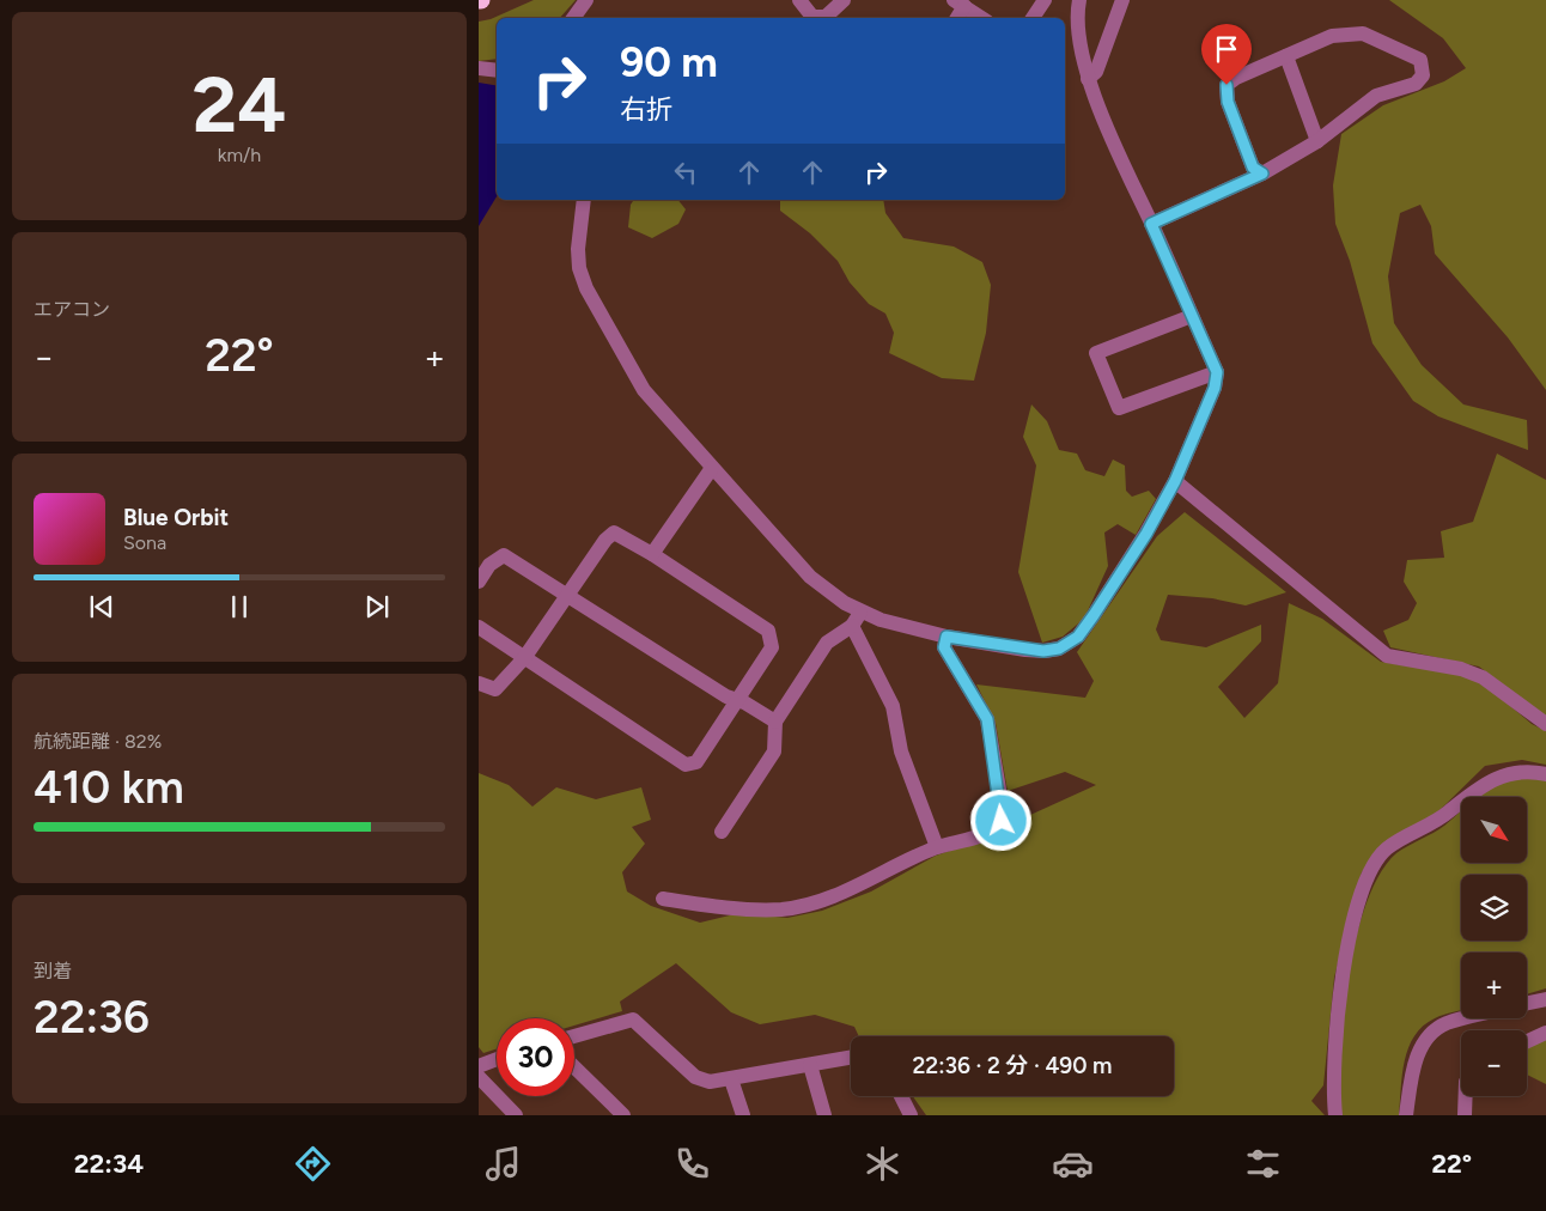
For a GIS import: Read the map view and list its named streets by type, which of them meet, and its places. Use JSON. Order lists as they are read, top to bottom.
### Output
{
  "north": "bottom right",
  "page": {
    "tile": [
      ["24", "km/h"],
      "エアコン",
      ["航続距離 · 82%", "410 km"],
      ["到着", "22:36"]
    ],
    "turn": ["90 m", "右折"],
    "heat": ["−", "22°", "+"],
    "song": ["Blue Orbit", "Sona"],
    "map_buttons": ["+", "−"],
    "limit": "30",
    "trip": "22:36 · 2 分 · 490 m",
    "tabs": ["22:34", "22°"]
  }
}
